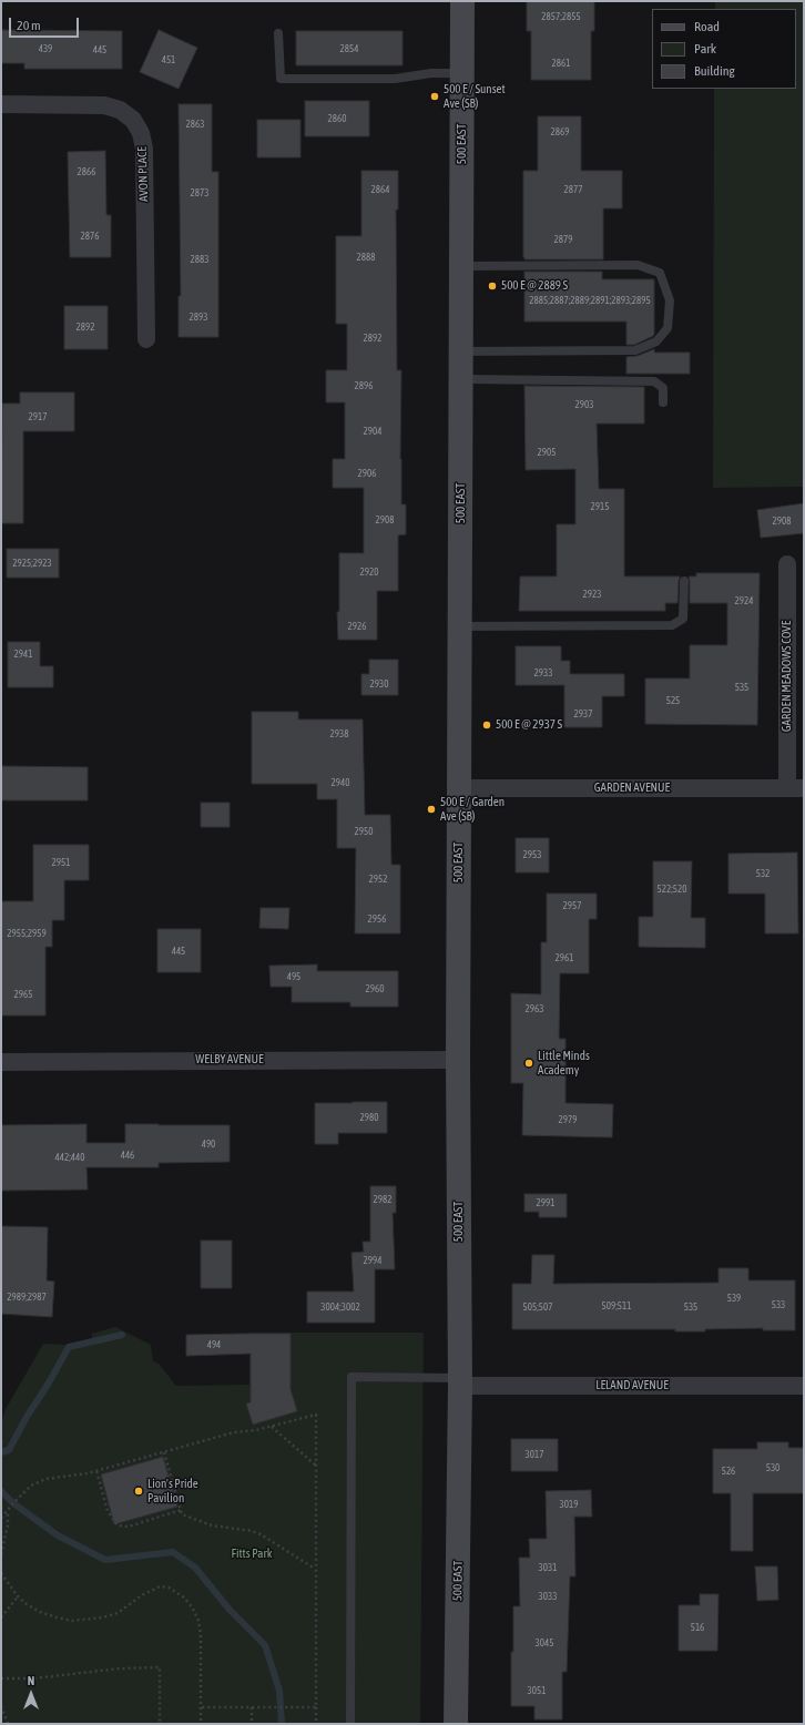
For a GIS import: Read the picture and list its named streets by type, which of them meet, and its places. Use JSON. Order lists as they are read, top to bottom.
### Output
{
  "streets": {
    "street": [
      "500 EAST",
      "AVON PLACE",
      "GARDEN MEADOWS COVE",
      "GARDEN AVENUE",
      "WELBY AVENUE",
      "LELAND AVENUE"
    ]
  },
  "crossings": [
    ["500 EAST", "GARDEN AVENUE"],
    ["500 EAST", "WELBY AVENUE"],
    ["500 EAST", "LELAND AVENUE"],
    ["GARDEN MEADOWS COVE", "GARDEN AVENUE"]
  ],
  "parks": ["Fitts Park"],
  "places": [
    "500 E / Sunset Ave (SB)",
    "500 E @ 2889 S",
    "500 E @ 2937 S",
    "500 E / Garden Ave (SB)",
    "Little Minds Academy",
    "Lion's Pride Pavilion"
  ],
  "house_numbers": [
    "2857;2855",
    "439",
    "2854",
    "445",
    "451",
    "2861",
    "2860",
    "2863",
    "2869",
    "2866",
    "2864",
    "2877",
    "2873",
    "2876",
    "2879",
    "2888",
    "2883",
    "2885;2887;2889;2891;2893;2895",
    "2893",
    "2892",
    "2892",
    "2896",
    "2903",
    "2917",
    "2904",
    "2905",
    "2906",
    "2915",
    "2908",
    "2908",
    "2925;2923",
    "2920",
    "2923",
    "2924",
    "2926",
    "2941",
    "2933",
    "2930",
    "535",
    "525",
    "2937",
    "2938",
    "2940",
    "2950",
    "2953",
    "2951",
    "532",
    "2952",
    "522;520",
    "2957",
    "2956",
    "2955;2959",
    "445",
    "2961",
    "495",
    "2960",
    "2965",
    "2963",
    "2980",
    "2979",
    "490",
    "446",
    "442;440",
    "2982",
    "2991",
    "2994",
    "2989;2987",
    "539",
    "533",
    "509;511",
    "3004;3002",
    "505;507",
    "535",
    "494",
    "3017",
    "530",
    "526",
    "3019",
    "3031",
    "3033",
    "516",
    "3045",
    "3051"
  ],
  "legend": ["Road", "Park", "Building"],
  "scale_bar": "20 m",
  "north": "top"
}
